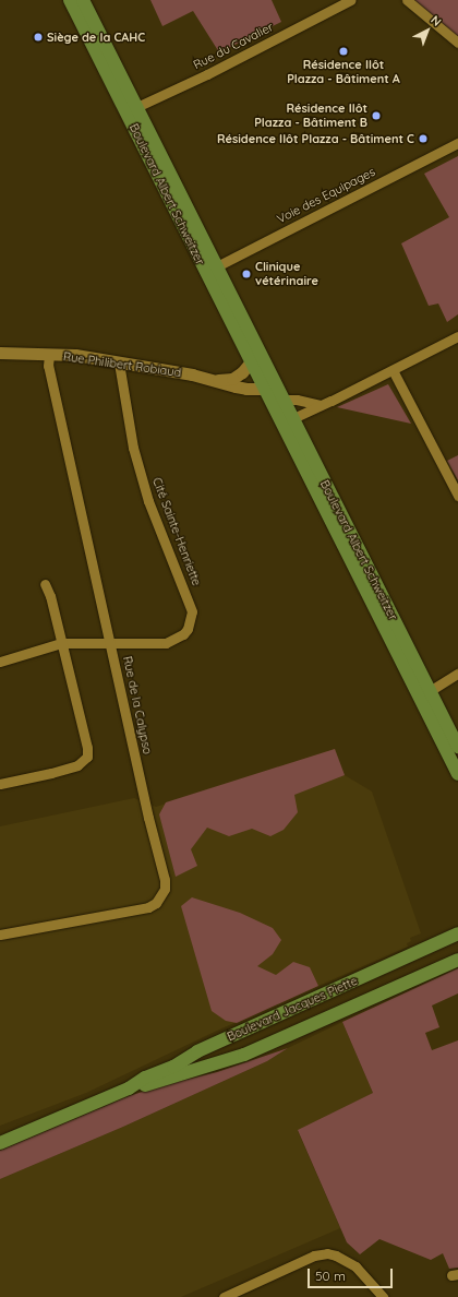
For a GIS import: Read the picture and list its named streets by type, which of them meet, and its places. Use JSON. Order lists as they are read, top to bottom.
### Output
{
  "streets": {
    "main road": ["Boulevard Albert Schweitzer", "Boulevard Jacques Piette"],
    "street": [
      "Rue du Cavalier",
      "Voie des Equipages",
      "Rue Philibert Robiaud",
      "Cité Sainte-Henriette",
      "Rue de la Calypso"
    ]
  },
  "crossings": [
    ["Rue du Cavalier", "Boulevard Albert Schweitzer"],
    ["Boulevard Albert Schweitzer", "Voie des Equipages"],
    ["Boulevard Albert Schweitzer", "Rue Philibert Robiaud"],
    ["Rue Philibert Robiaud", "Cité Sainte-Henriette"],
    ["Rue Philibert Robiaud", "Rue de la Calypso"],
    ["Cité Sainte-Henriette", "Rue de la Calypso"]
  ],
  "places": [
    "Siège de la CAHC",
    "Résidence Ilôt Plazza - Bâtiment A",
    "Résidence Ilôt Plazza - Bâtiment B",
    "Résidence Ilôt Plazza - Bâtiment C",
    "Clinique vétérinaire"
  ],
  "scale_bar": "50 m",
  "north": "top right"
}
